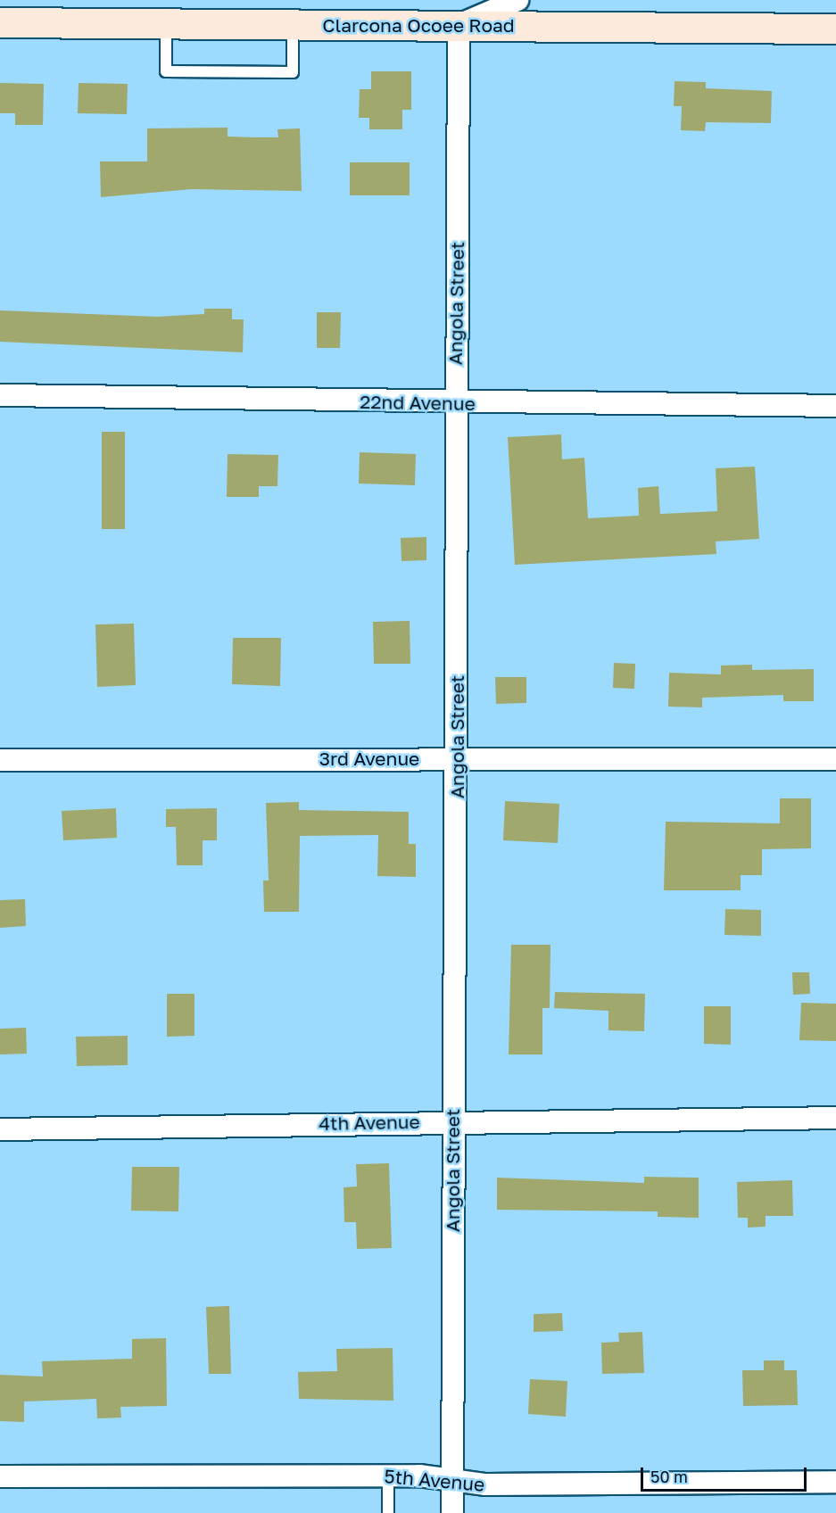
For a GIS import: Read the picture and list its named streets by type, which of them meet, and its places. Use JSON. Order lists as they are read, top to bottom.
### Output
{
  "streets": {
    "street": [
      "Clarcona Ocoee Road",
      "Angola Street",
      "22nd Avenue",
      "3rd Avenue",
      "4th Avenue",
      "5th Avenue"
    ]
  },
  "crossings": [
    ["Clarcona Ocoee Road", "Angola Street"],
    ["Angola Street", "22nd Avenue"],
    ["Angola Street", "3rd Avenue"],
    ["Angola Street", "4th Avenue"],
    ["Angola Street", "5th Avenue"]
  ],
  "scale_bar": "50 m"
}
